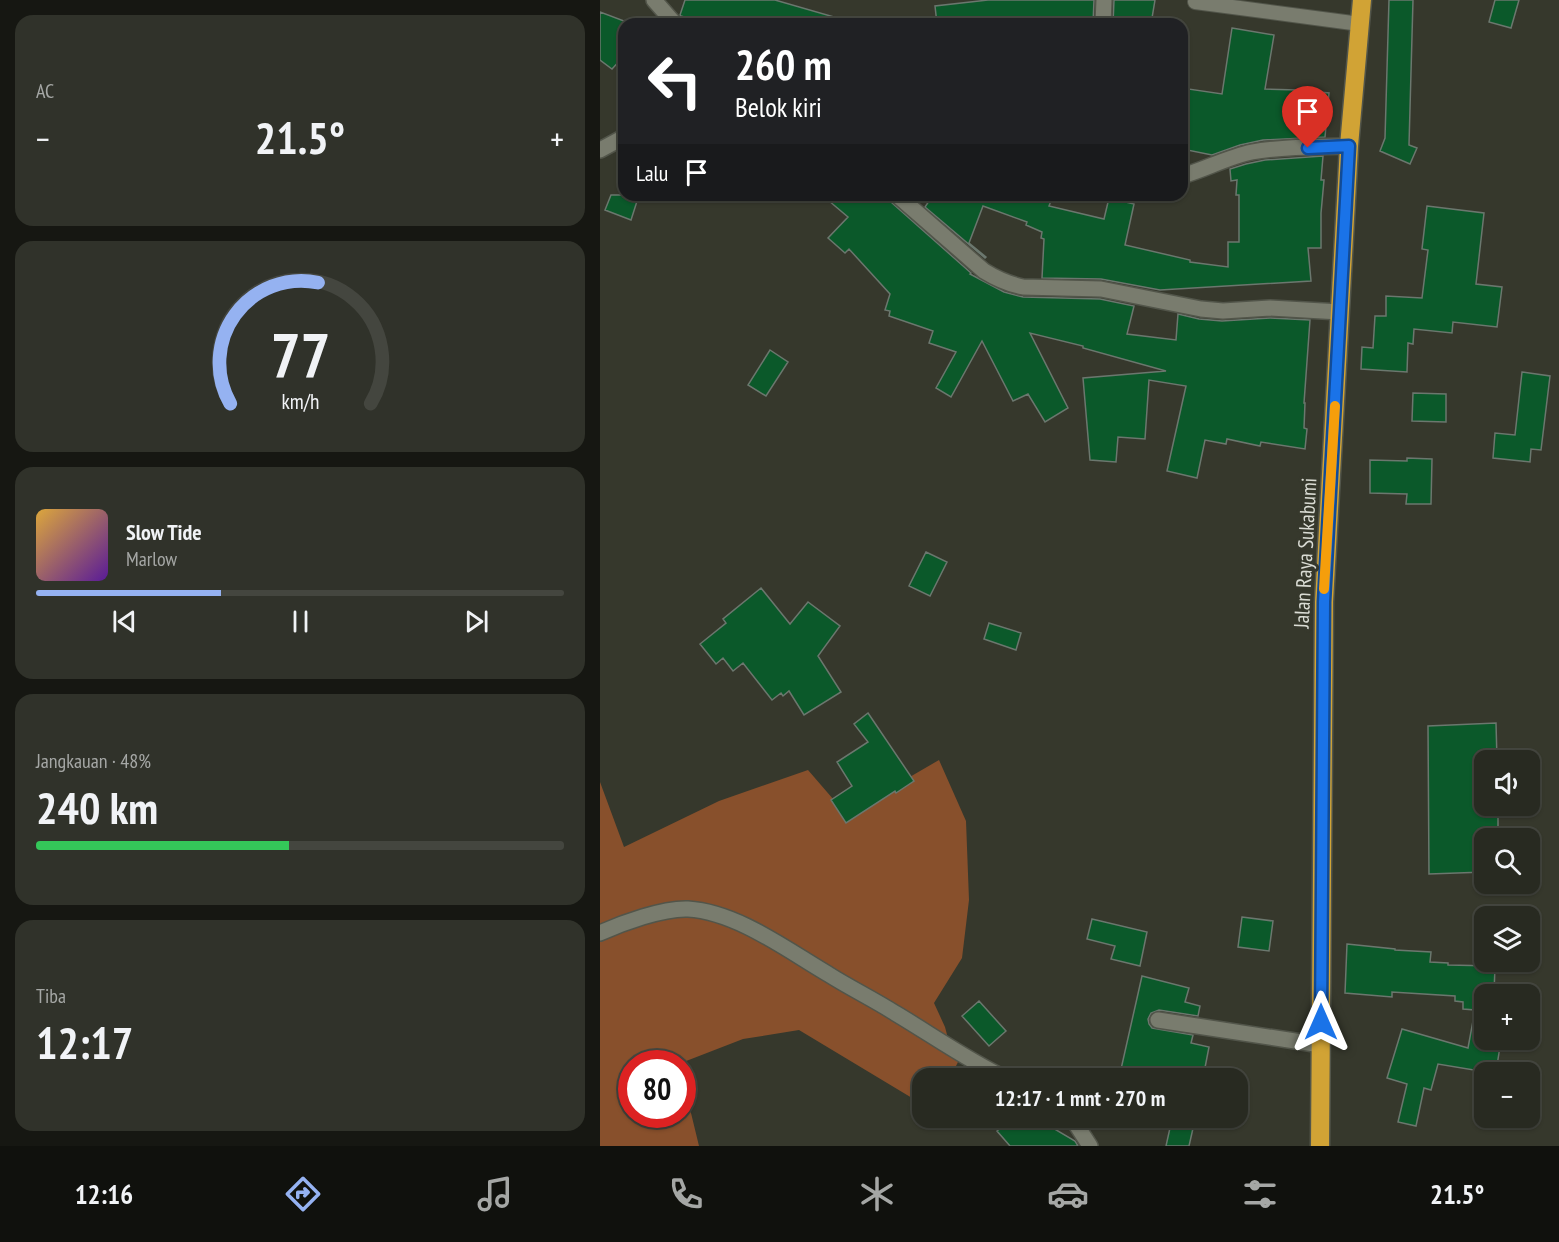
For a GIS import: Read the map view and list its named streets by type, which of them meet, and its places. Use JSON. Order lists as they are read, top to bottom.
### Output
{
  "streets": {
    "highway": ["Jalan Raya Sukabumi"]
  },
  "page": {
    "tile": [
      "AC",
      ["Jangkauan · 48%", "240 km"],
      ["Tiba", "12:17"]
    ],
    "turn": ["260 m", "Belok kiri"],
    "heat": ["−", "21.5°", "+"],
    "then": "Lalu",
    "song": ["Slow Tide", "Marlow"],
    "map_buttons": ["+", "−"],
    "limit": "80",
    "trip": "12:17 · 1 mnt · 270 m",
    "tabs": ["12:16", "21.5°"],
    "gauge": ["77", "km/h"]
  }
}
